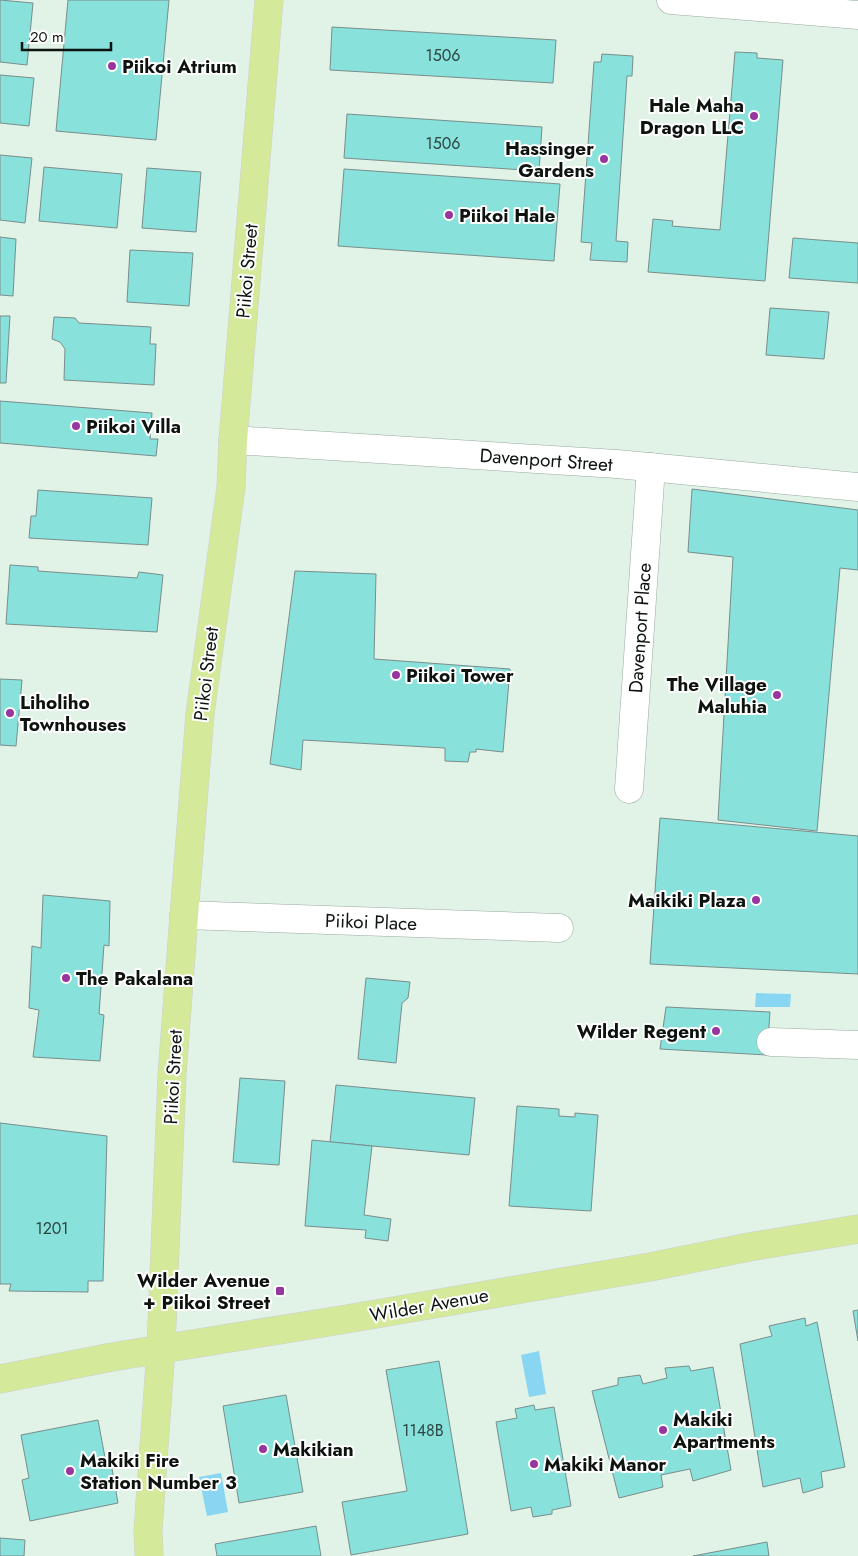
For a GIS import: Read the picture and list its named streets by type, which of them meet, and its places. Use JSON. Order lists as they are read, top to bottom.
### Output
{
  "streets": {
    "main road": ["Piikoi Street", "Wilder Avenue"],
    "street": ["Davenport Street", "Davenport Place", "Piikoi Place"]
  },
  "crossings": [
    ["Piikoi Street", "Davenport Street"],
    ["Piikoi Street", "Piikoi Place"],
    ["Piikoi Street", "Wilder Avenue"],
    ["Davenport Street", "Davenport Place"]
  ],
  "places": {
    "other": [
      "Piikoi Atrium",
      "Hale Maha Dragon LLC",
      "Hassinger Gardens",
      "Piikoi Hale",
      "Piikoi Villa",
      "Piikoi Tower",
      "The Village Maluhia",
      "Liholiho Townhouses",
      "Maikiki Plaza",
      "The Pakalana",
      "Wilder Regent",
      "Makiki Apartments",
      "Makikian",
      "Makiki Manor",
      "Makiki Fire Station Number 3"
    ],
    "transit": ["Wilder Avenue + Piikoi Street"]
  },
  "house_numbers": [
    "1506",
    "1506",
    "1201",
    "1148B"
  ],
  "scale_bar": "20 m"
}
